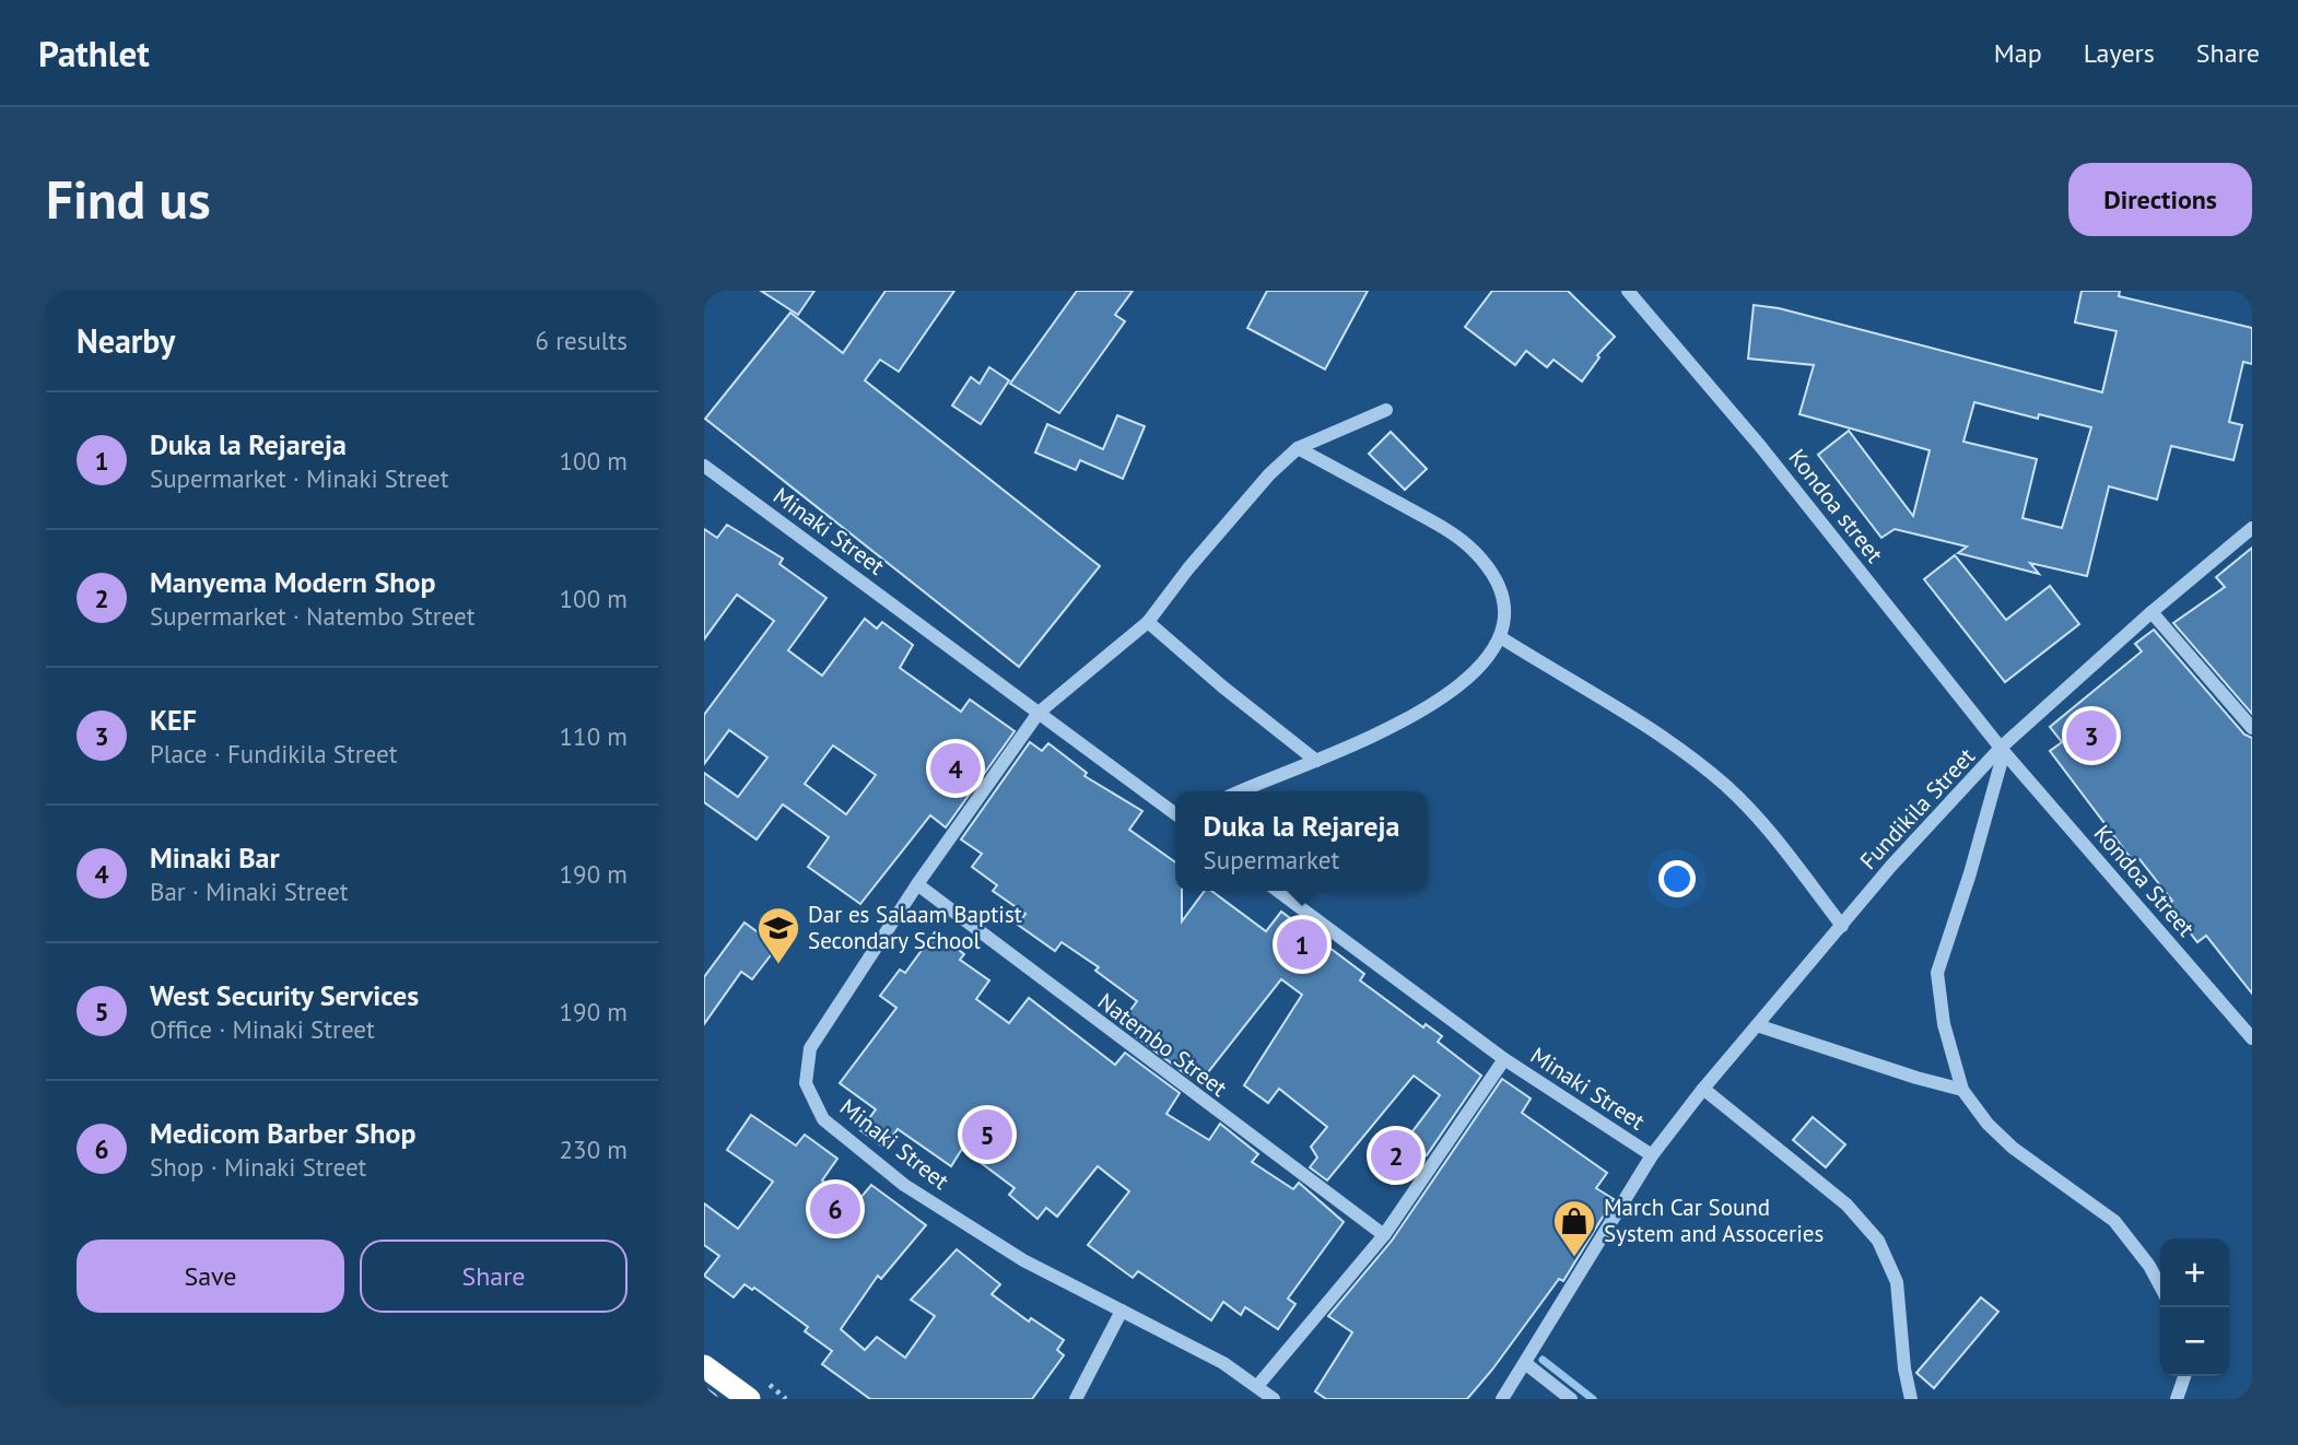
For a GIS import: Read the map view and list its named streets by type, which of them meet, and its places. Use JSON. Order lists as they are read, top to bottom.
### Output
{
  "streets": {
    "street": [
      "Kondoa street",
      "Minaki Street",
      "Fundikila Street",
      "Kondoa Street",
      "Natembo Street"
    ]
  },
  "crossings": [
    ["Kondoa street", "Fundikila Street"],
    ["Kondoa street", "Kondoa Street"],
    ["Minaki Street", "Fundikila Street"],
    ["Minaki Street", "Natembo Street"],
    ["Fundikila Street", "Kondoa Street"]
  ],
  "places": {
    "school or university": ["Dar es Salaam Baptist Secondary School"],
    "shop": ["March Car Sound System and Assoceries"]
  },
  "page": {
    "header": "Pathlet",
    "nav": ["Map", "Layers", "Share"],
    "buttons": [
      "Directions",
      ["Save", "Share"]
    ],
    "title": "Find us",
    "heading": ["Nearby", "6 results"],
    "list": [
      {
        "mark": "1",
        "name": "Duka la Rejareja",
        "note": "Supermarket · Minaki Street",
        "value": "100 m"
      },
      {
        "mark": "2",
        "name": "Manyema Modern Shop",
        "note": "Supermarket · Natembo Street",
        "value": "100 m"
      },
      {
        "mark": "3",
        "name": "KEF",
        "note": "Place · Fundikila Street",
        "value": "110 m"
      },
      {
        "mark": "4",
        "name": "Minaki Bar",
        "note": "Bar · Minaki Street",
        "value": "190 m"
      },
      {
        "mark": "5",
        "name": "West Security Services",
        "note": "Office · Minaki Street",
        "value": "190 m"
      },
      {
        "mark": "6",
        "name": "Medicom Barber Shop",
        "note": "Shop · Minaki Street",
        "value": "230 m"
      }
    ],
    "pins": [
      "3",
      "4",
      "1",
      "5",
      "2",
      "6"
    ],
    "popup": ["Duka la Rejareja", "Supermarket"],
    "map_buttons": ["+", "−"]
  }
}
